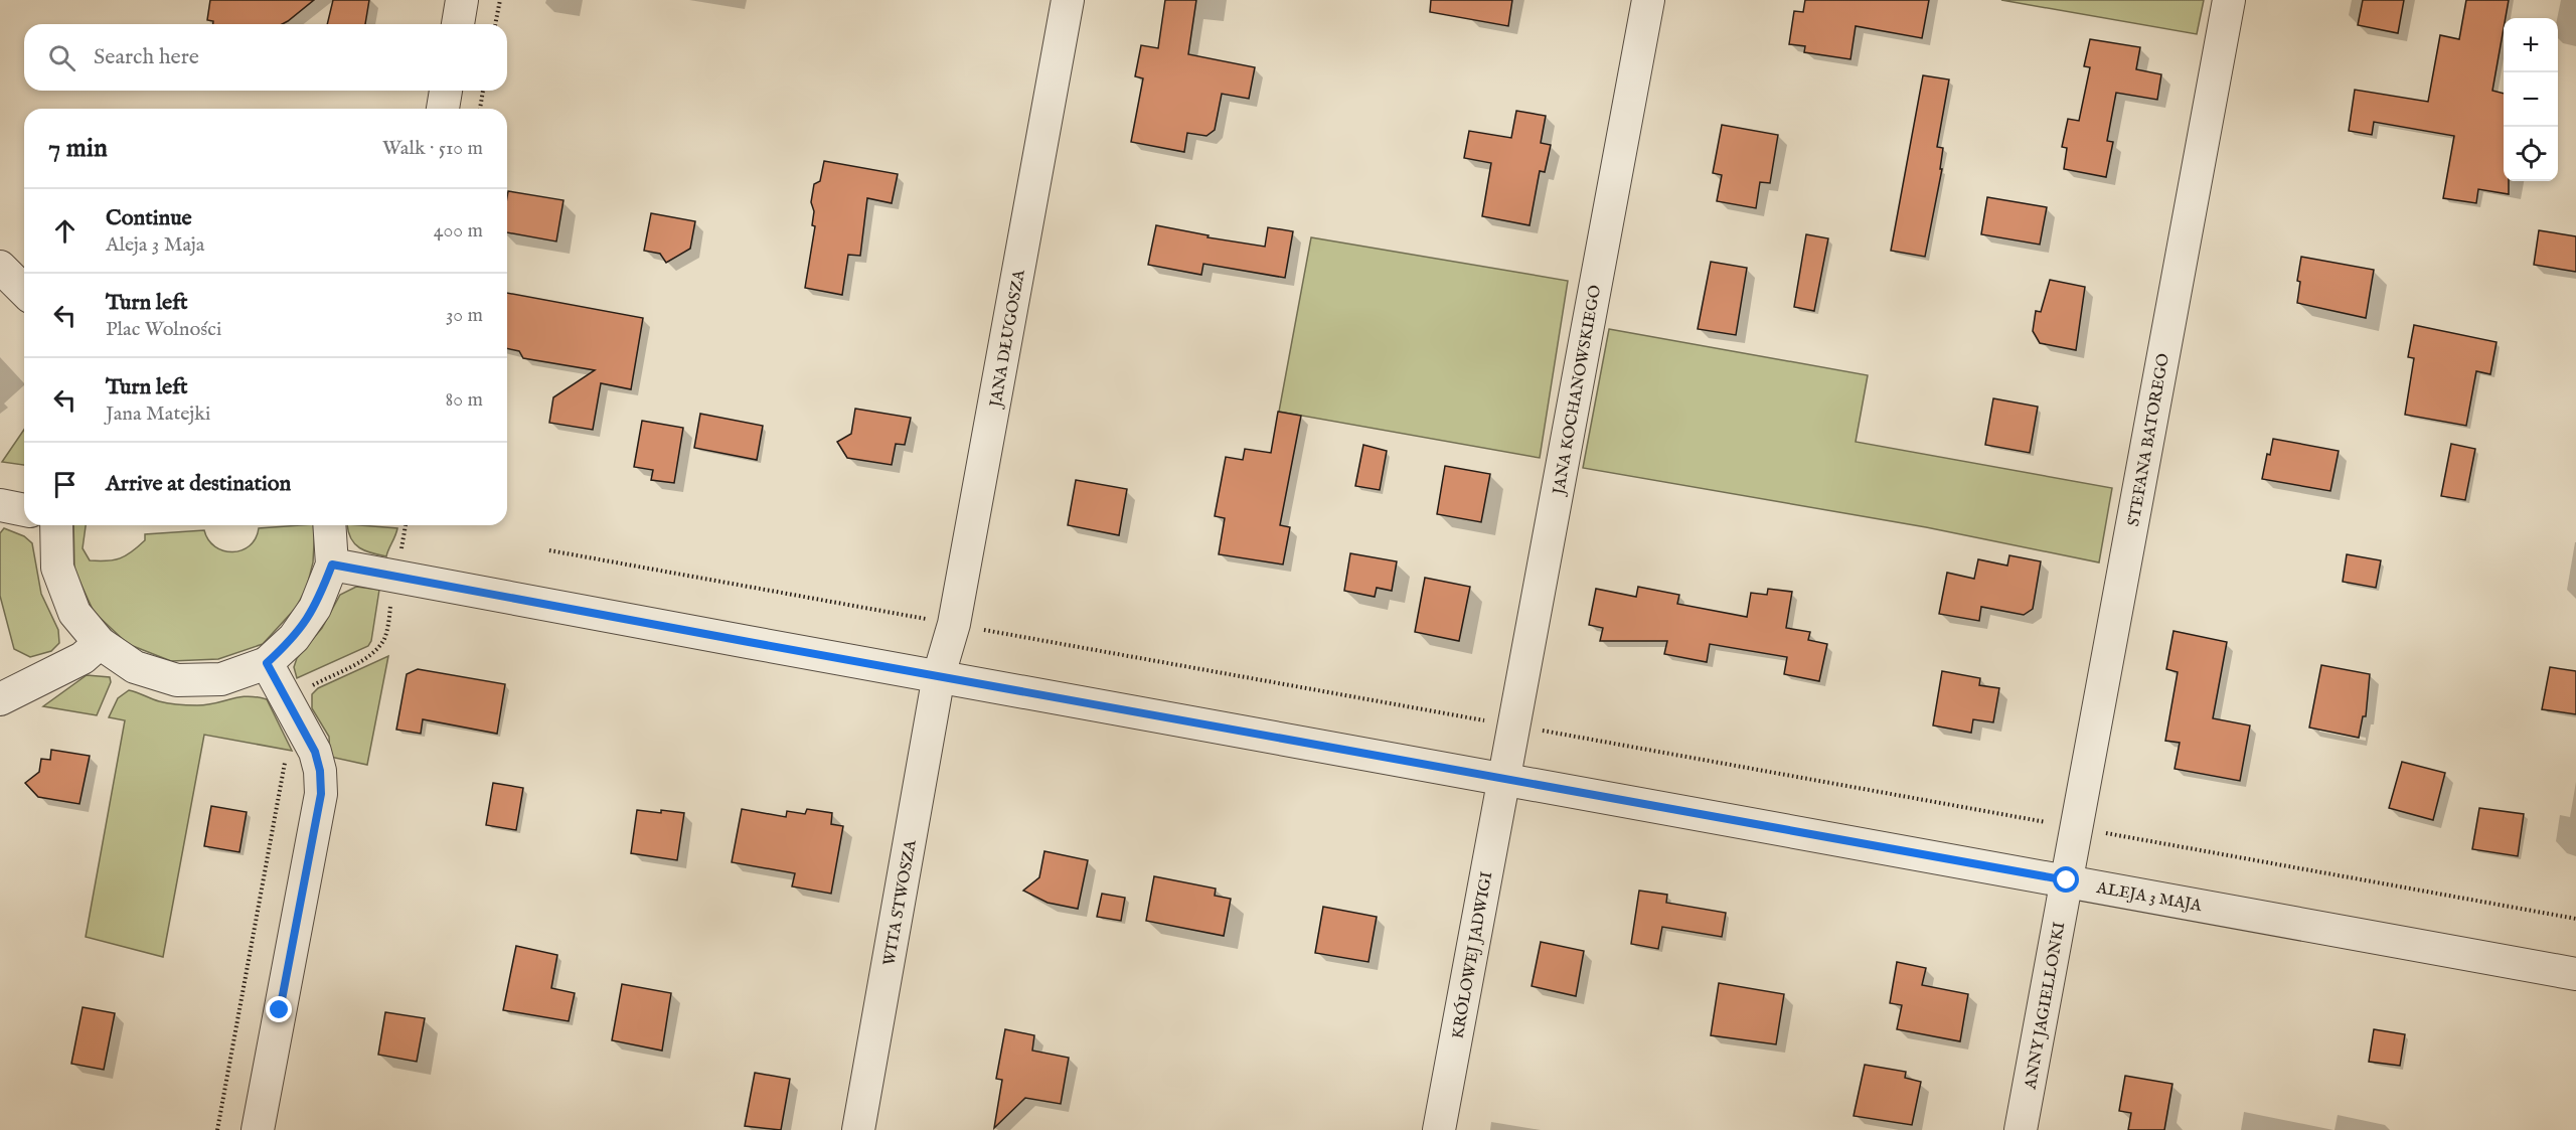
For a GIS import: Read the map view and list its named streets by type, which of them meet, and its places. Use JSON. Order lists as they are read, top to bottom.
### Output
{
  "streets": {
    "street": [
      "JANA DŁUGOSZA",
      "JANA KOCHANOWSKIEGO",
      "STEFANA BATOREGO",
      "ALEJA 3 MAJA",
      "WITA STWOSZA",
      "KRÓLOWEJ JADWIGI",
      "ANNY JAGIELLONKI"
    ]
  },
  "crossings": [
    ["JANA DŁUGOSZA", "ALEJA 3 MAJA"],
    ["JANA DŁUGOSZA", "WITA STWOSZA"],
    ["JANA KOCHANOWSKIEGO", "ALEJA 3 MAJA"],
    ["JANA KOCHANOWSKIEGO", "KRÓLOWEJ JADWIGI"],
    ["STEFANA BATOREGO", "ALEJA 3 MAJA"],
    ["STEFANA BATOREGO", "ANNY JAGIELLONKI"],
    ["ALEJA 3 MAJA", "WITA STWOSZA"],
    ["ALEJA 3 MAJA", "KRÓLOWEJ JADWIGI"],
    ["ALEJA 3 MAJA", "ANNY JAGIELLONKI"]
  ],
  "page": {
    "map_buttons": ["+", "−"],
    "search": "Search here",
    "heading": ["7 min", "Walk · 510 m"],
    "list": [
      ["Continue", "Aleja 3 Maja", "400 m"],
      ["Turn left", "Plac Wolności", "30 m"],
      ["Turn left", "Jana Matejki", "80 m"],
      "Arrive at destination"
    ]
  }
}
